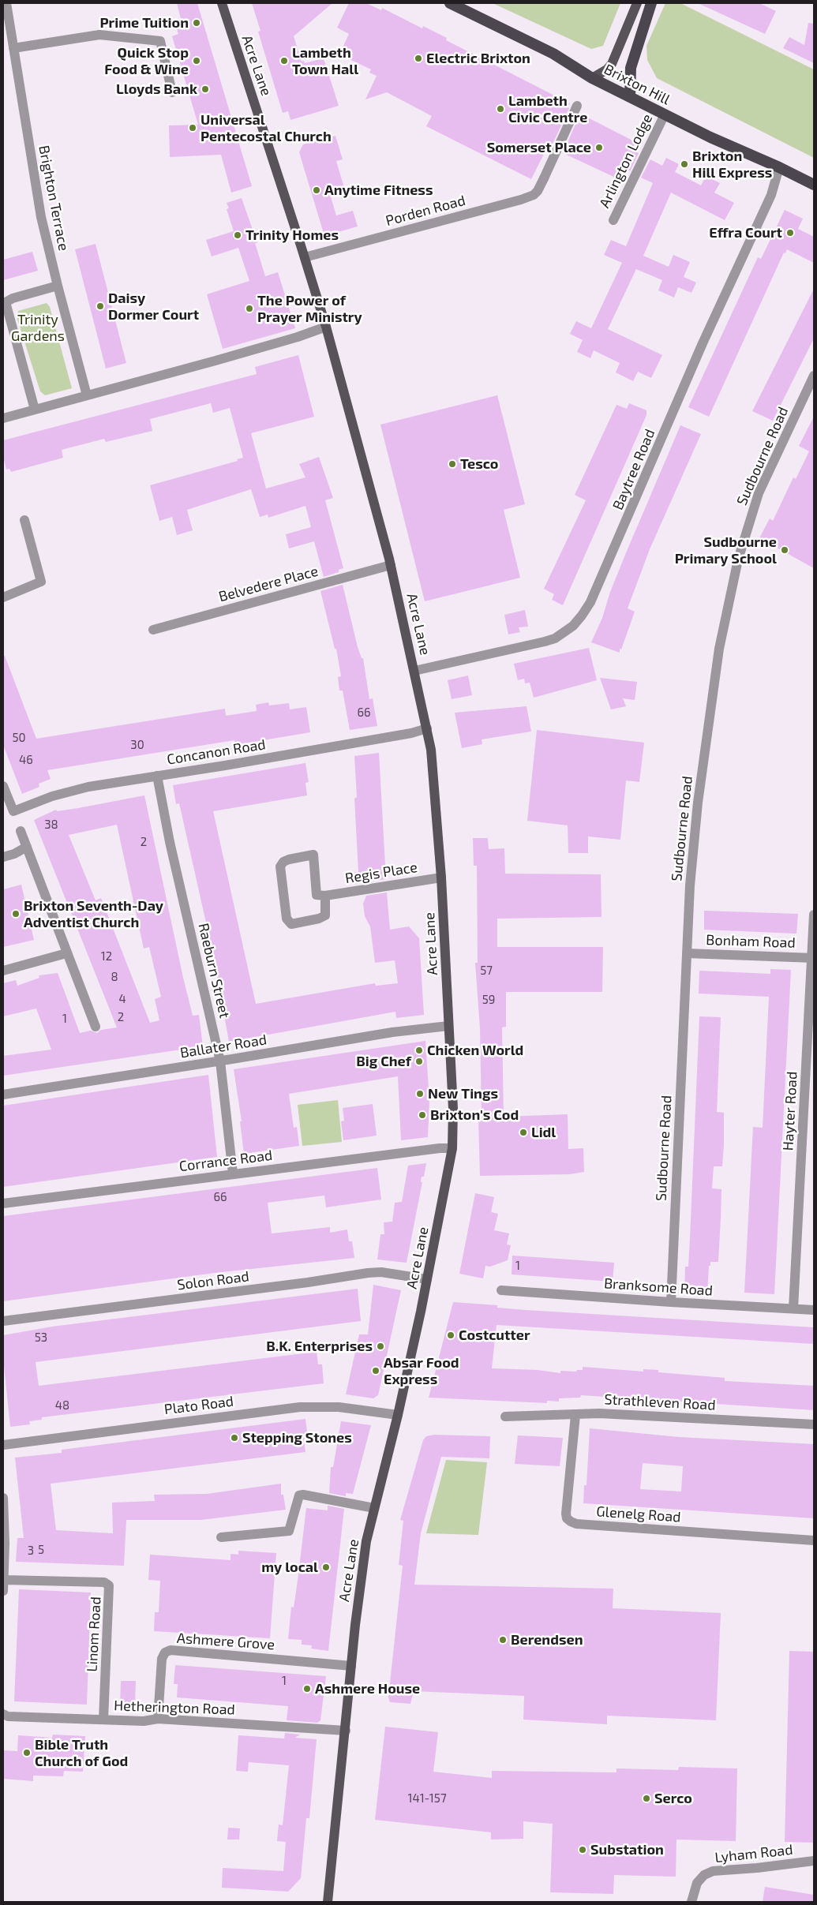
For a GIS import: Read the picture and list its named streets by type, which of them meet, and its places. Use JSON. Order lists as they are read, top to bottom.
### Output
{
  "streets": {
    "highway": ["Brixton Hill"],
    "main road": ["Acre Lane"],
    "street": [
      "Arlington Lodge",
      "Brighton Terrace",
      "Porden Road",
      "Sudbourne Road",
      "Baytree Road",
      "Belvedere Place",
      "Concanon Road",
      "Regis Place",
      "Bonham Road",
      "Raeburn Street",
      "Ballater Road",
      "Hayter Road",
      "Corrance Road",
      "Solon Road",
      "Branksome Road",
      "Strathleven Road",
      "Plato Road",
      "Glenelg Road",
      "Linom Road",
      "Ashmere Grove",
      "Hetherington Road",
      "Lyham Road"
    ]
  },
  "crossings": [
    ["Acre Lane", "Porden Road"],
    ["Acre Lane", "Baytree Road"],
    ["Acre Lane", "Belvedere Place"],
    ["Acre Lane", "Concanon Road"],
    ["Acre Lane", "Regis Place"],
    ["Acre Lane", "Ballater Road"],
    ["Acre Lane", "Corrance Road"],
    ["Acre Lane", "Solon Road"],
    ["Acre Lane", "Plato Road"],
    ["Acre Lane", "Ashmere Grove"],
    ["Acre Lane", "Hetherington Road"],
    ["Brixton Hill", "Arlington Lodge"],
    ["Brixton Hill", "Baytree Road"],
    ["Sudbourne Road", "Bonham Road"],
    ["Sudbourne Road", "Branksome Road"],
    ["Concanon Road", "Raeburn Street"],
    ["Bonham Road", "Hayter Road"],
    ["Raeburn Street", "Ballater Road"],
    ["Raeburn Street", "Corrance Road"],
    ["Hayter Road", "Branksome Road"],
    ["Strathleven Road", "Glenelg Road"],
    ["Linom Road", "Hetherington Road"],
    ["Ashmere Grove", "Hetherington Road"]
  ],
  "parks": ["Trinity Gardens"],
  "places": [
    "Prime Tuition",
    "Electric Brixton",
    "Quick Stop Food & Wine",
    "Lambeth Town Hall",
    "Lloyds Bank",
    "Lambeth Civic Centre",
    "Universal Pentecostal Church",
    "Somerset Place",
    "Brixton Hill Express",
    "Anytime Fitness",
    "Effra Court",
    "Trinity Homes",
    "Daisy Dormer Court",
    "The Power of Prayer Ministry",
    "Tesco",
    "Sudbourne Primary School",
    "Brixton Seventh-Day Adventist Church",
    "Chicken World",
    "Big Chef",
    "New Tings",
    "Brixton's Cod",
    "Lidl",
    "Costcutter",
    "B.K. Enterprises",
    "Absar Food Express",
    "Stepping Stones",
    "my local",
    "Berendsen",
    "Ashmere House",
    "Bible Truth Church of God",
    "Serco",
    "Substation"
  ],
  "house_numbers": [
    "66",
    "50",
    "30",
    "46",
    "38",
    "2",
    "12",
    "57",
    "8",
    "4",
    "59",
    "2",
    "1",
    "66",
    "1",
    "53",
    "48",
    "5",
    "3",
    "1",
    "141-157"
  ]
}
